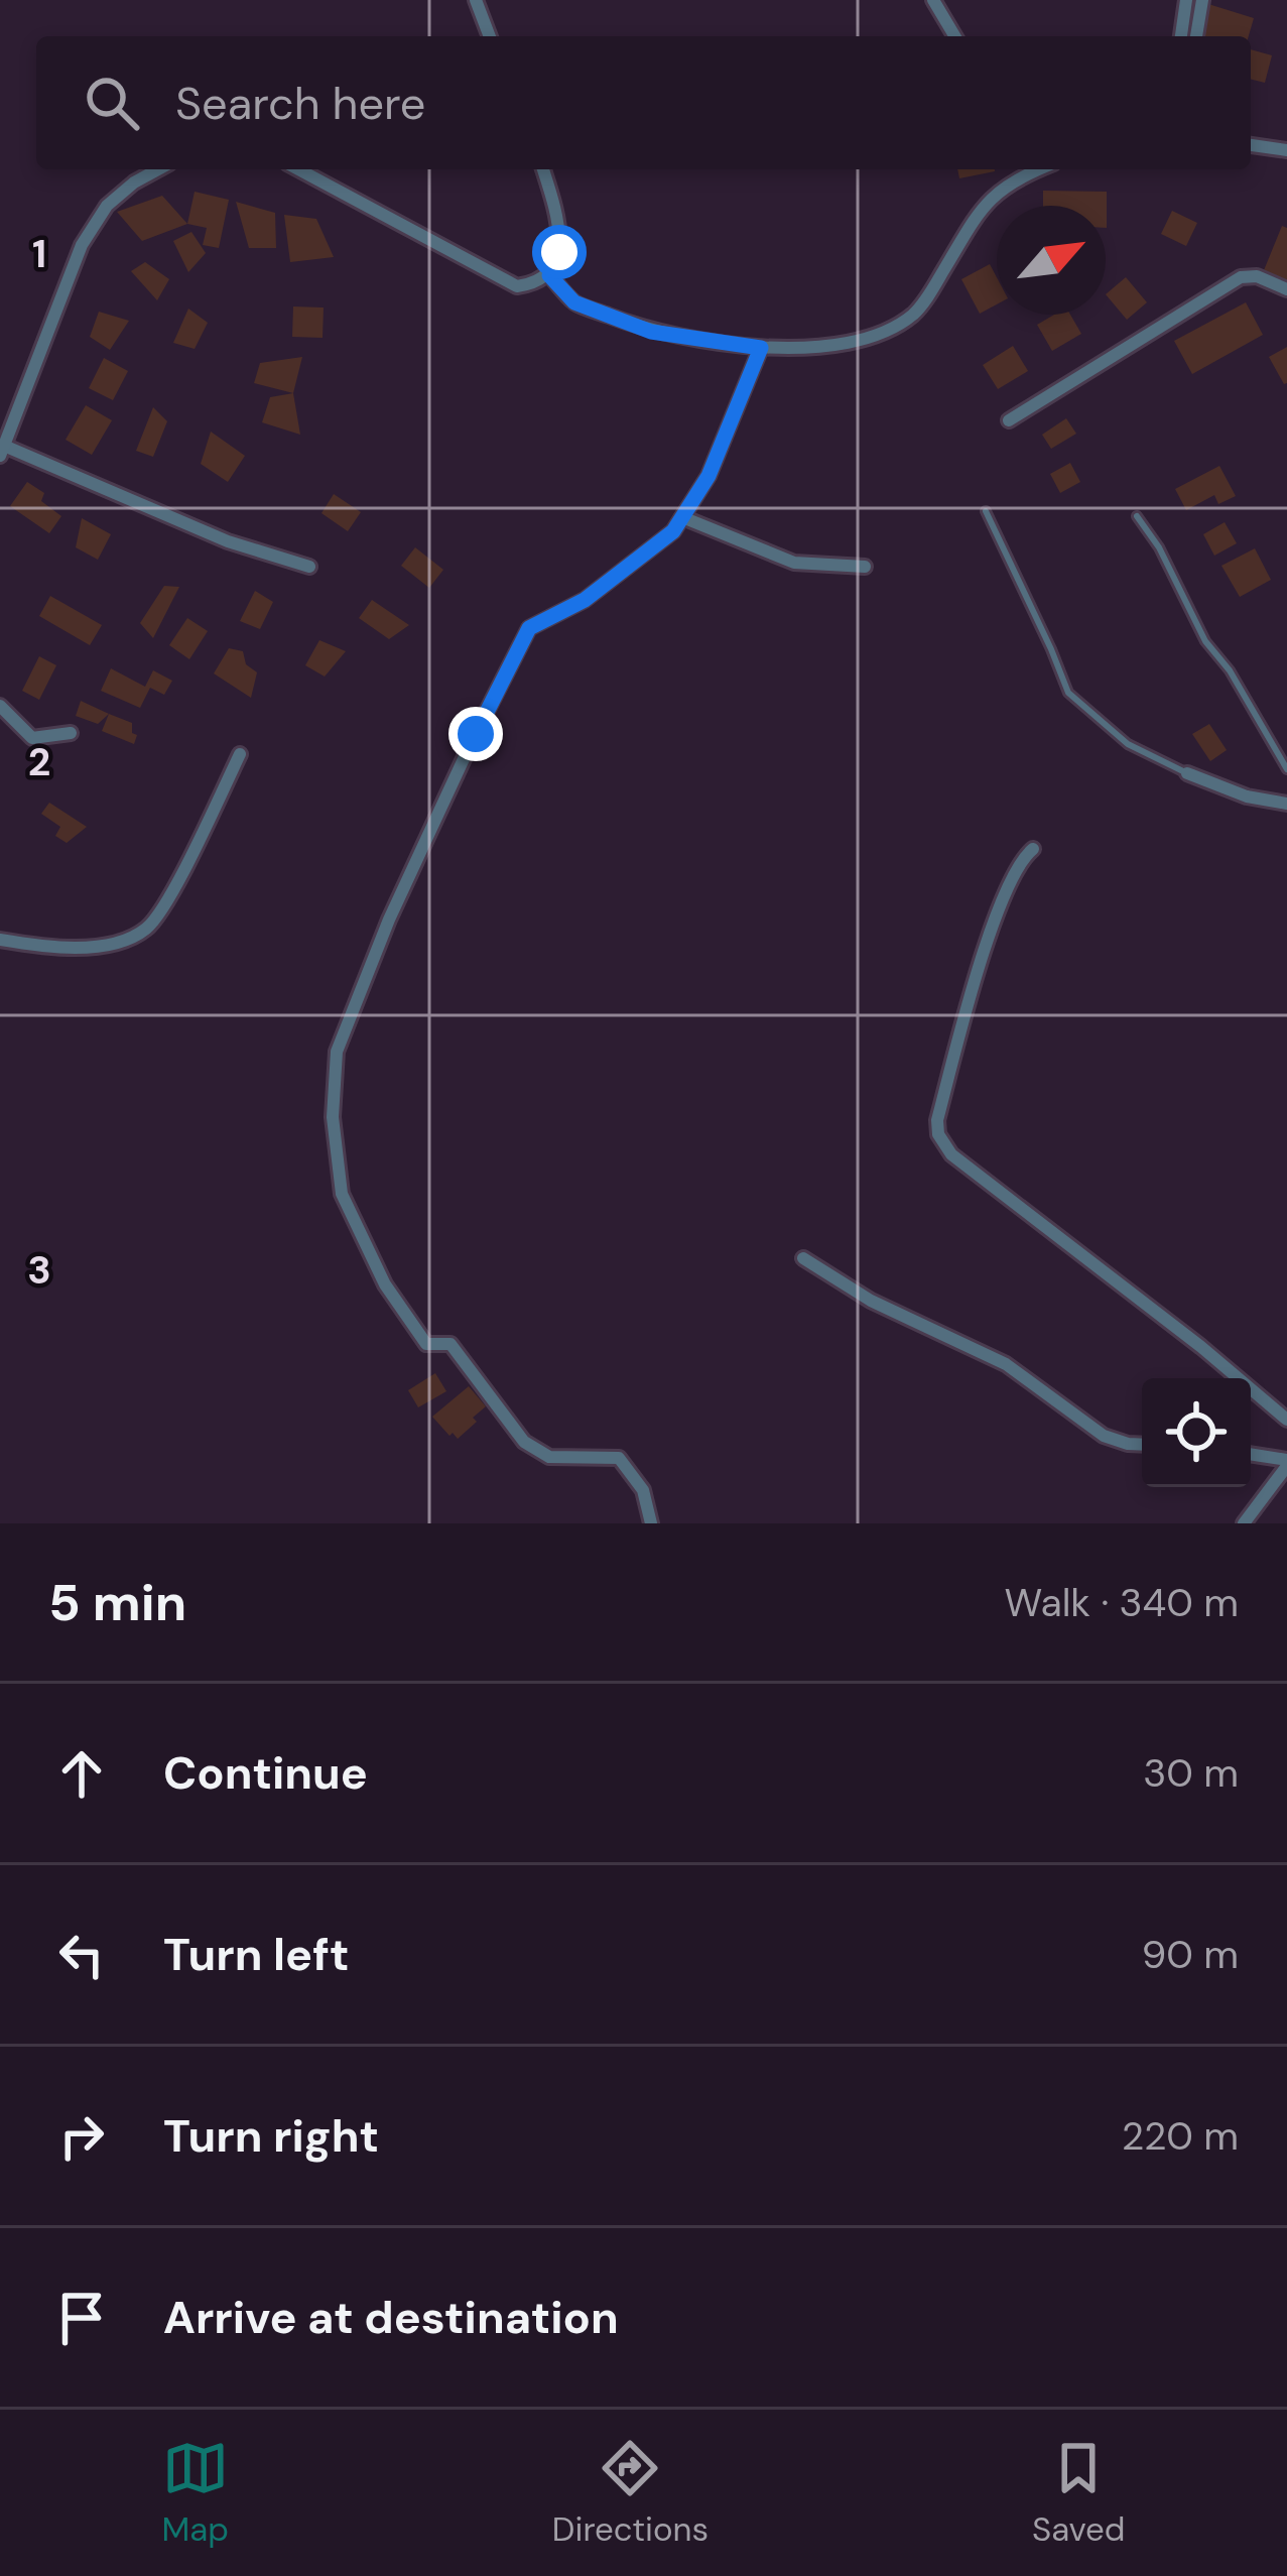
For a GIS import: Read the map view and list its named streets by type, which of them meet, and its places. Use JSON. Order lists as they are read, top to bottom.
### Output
{
  "north": "top right",
  "page": {
    "search": "Search here",
    "heading": ["5 min", "Walk · 340 m"],
    "list": [
      ["Continue", "30 m"],
      ["Turn left", "90 m"],
      ["Turn right", "220 m"],
      "Arrive at destination"
    ],
    "nav": ["Map", "Directions", "Saved"]
  },
  "grid": {
    "rows": ["1", "2", "3"]
  }
}
